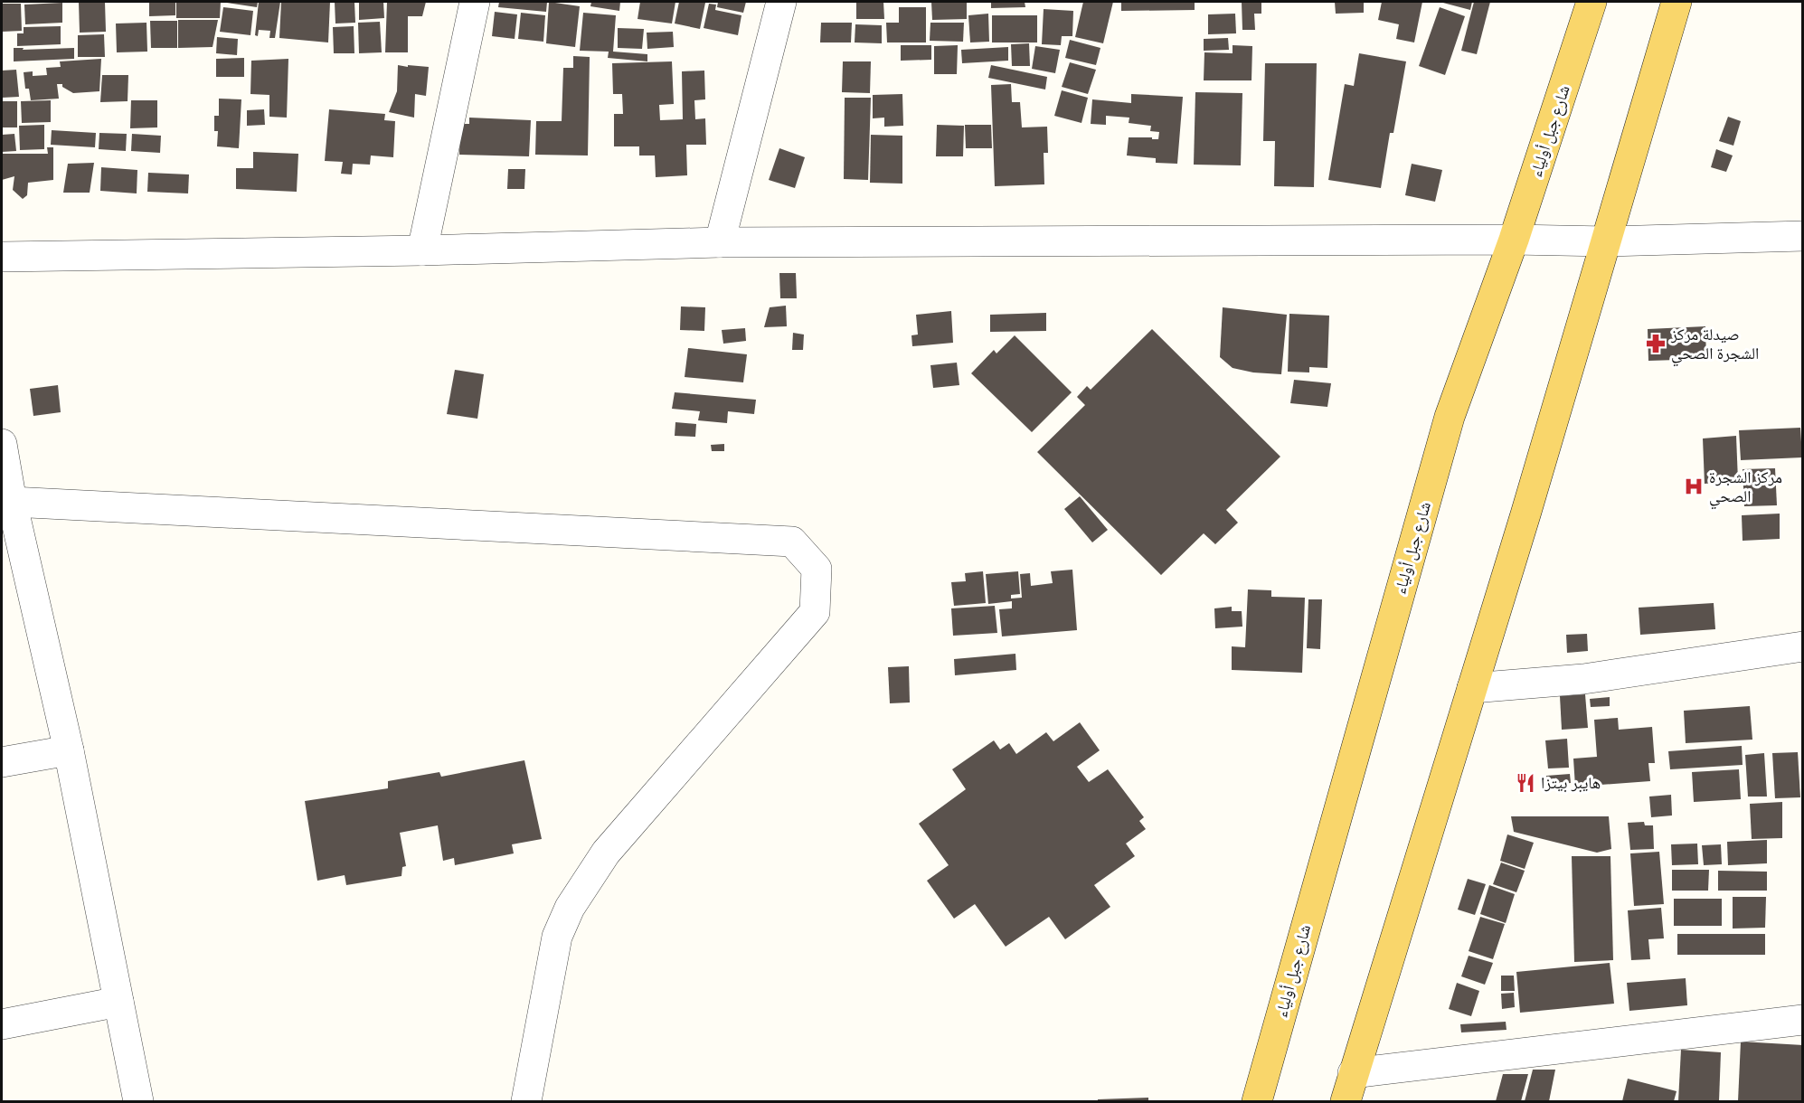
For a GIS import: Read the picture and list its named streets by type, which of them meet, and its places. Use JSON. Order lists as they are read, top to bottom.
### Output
{
  "streets": {
    "main road": ["شارع جبل أولياء"]
  },
  "places": {
    "pharmacy": ["صيدلة مركز الشجرة الصحي"],
    "hospital": ["مركز الشجرة الصحي"],
    "restaurant": ["هايبر بيتزا"]
  }
}
